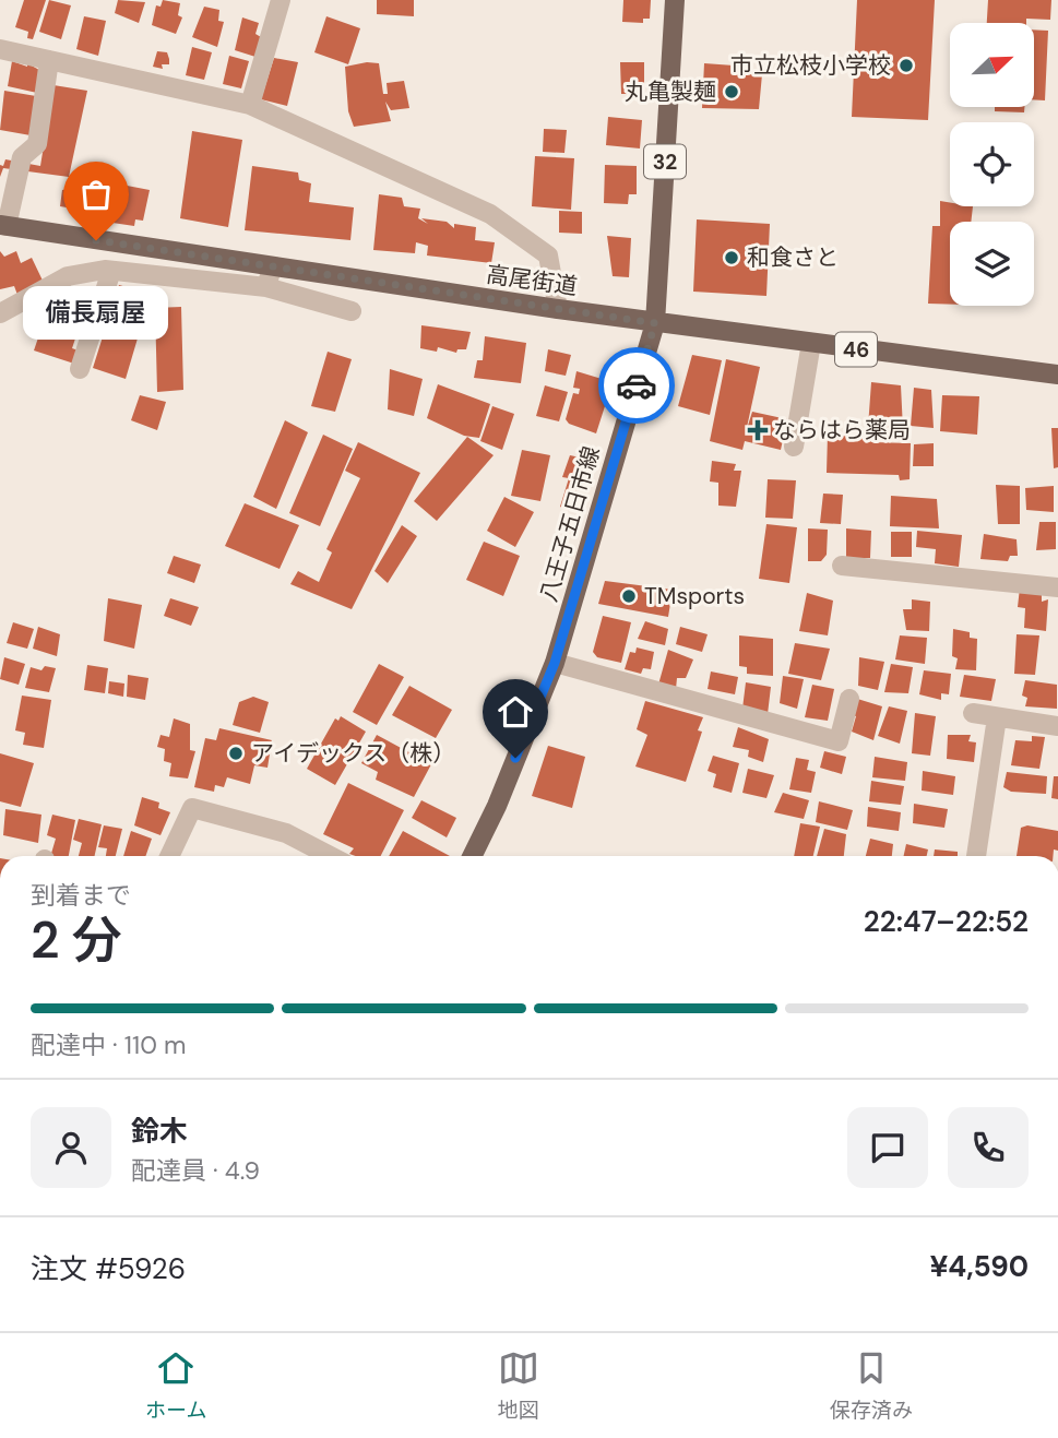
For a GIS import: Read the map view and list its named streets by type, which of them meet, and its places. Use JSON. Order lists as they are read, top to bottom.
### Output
{
  "streets": {
    "main road": [
      "32",
      "高尾街道",
      "46",
      "八王子五日市線"
    ]
  },
  "crossings": [
    ["高尾街道", "八王子五日市線"]
  ],
  "places": {
    "other": [
      "市立松枝小学校",
      "丸亀製麺",
      "備長扇屋",
      "和食さと",
      "TMsports",
      "アイデックス（株）"
    ],
    "health": ["ならはら薬局"]
  },
  "north": "top right",
  "page": {
    "bubble": "備長扇屋",
    "heading": ["2 分", "到着まで", "22:47–22:52"],
    "panel": [
      "鈴木",
      "配達員 · 4.9",
      "注文 #5926",
      "¥4,590"
    ],
    "bar": "配達中 · 110 m",
    "tabs": ["ホーム", "地図", "保存済み"]
  }
}
